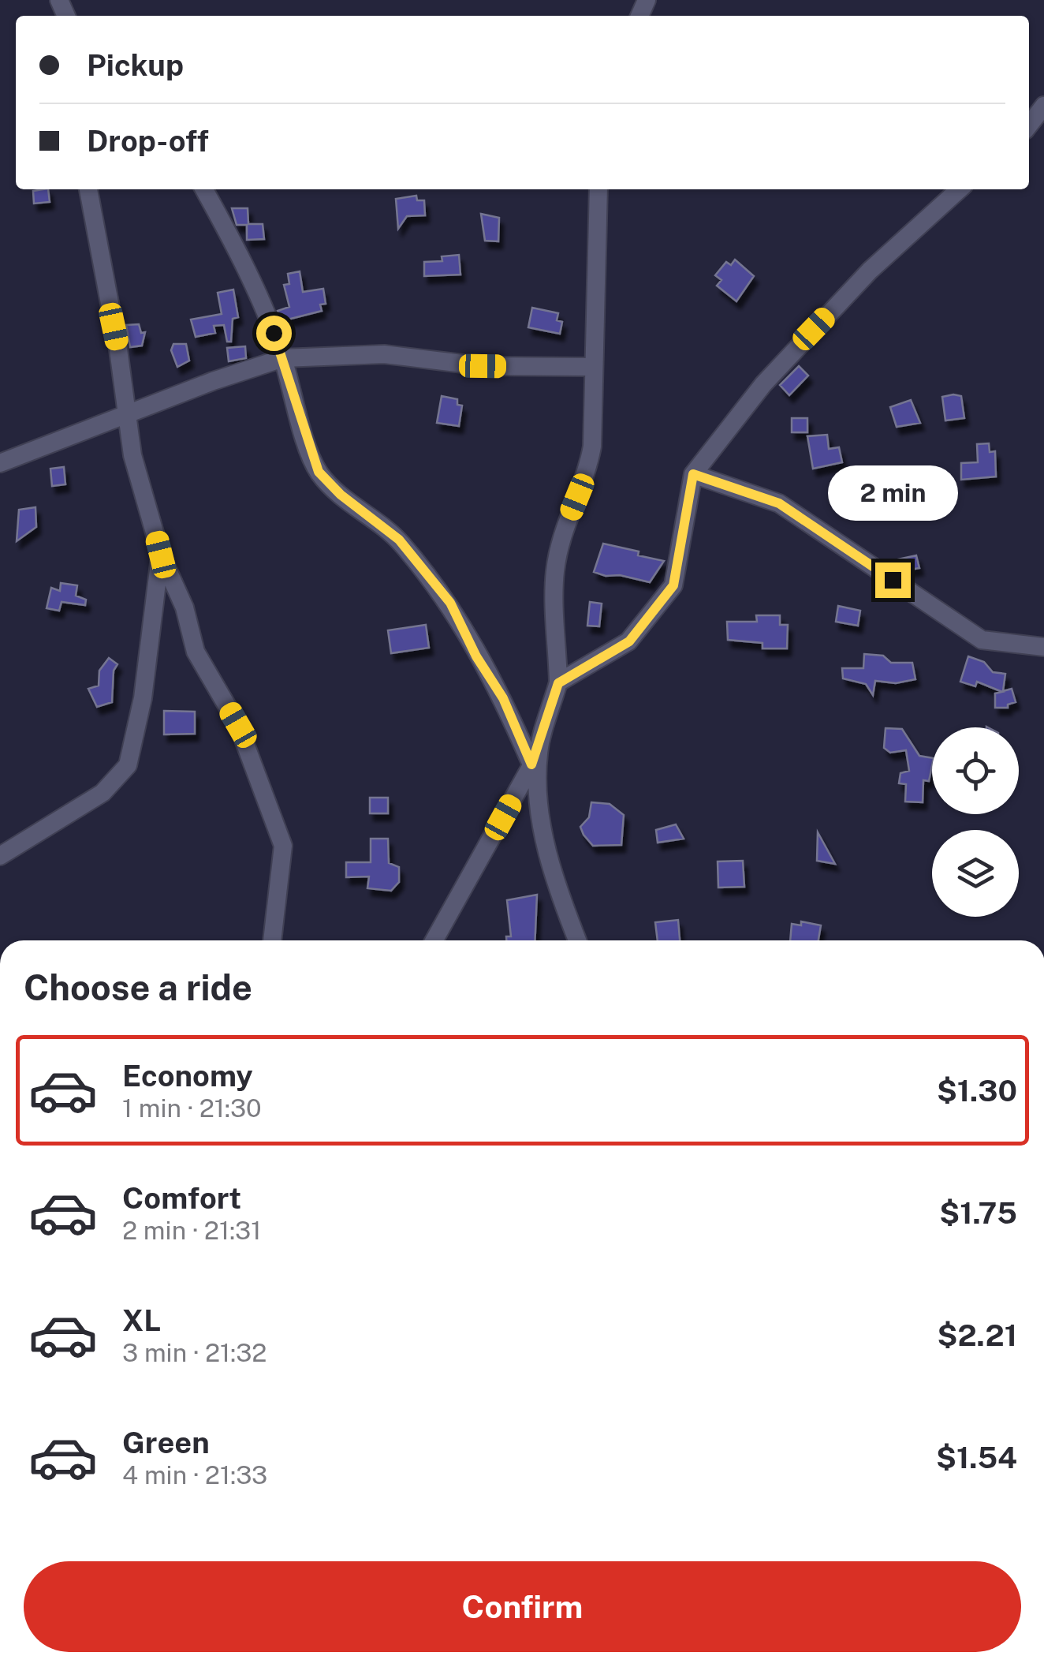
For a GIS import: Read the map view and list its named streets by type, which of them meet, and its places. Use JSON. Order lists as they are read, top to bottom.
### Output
{
  "page": {
    "banner": ["Pickup", "Drop-off"],
    "bubble": "2 min",
    "heading": "Choose a ride",
    "list": [
      {
        "name": "Economy",
        "note": "1 min · 21:30",
        "value": "$1.30"
      },
      {
        "name": "Comfort",
        "note": "2 min · 21:31",
        "value": "$1.75"
      },
      {
        "name": "XL",
        "note": "3 min · 21:32",
        "value": "$2.21"
      },
      {
        "name": "Green",
        "note": "4 min · 21:33",
        "value": "$1.54"
      }
    ],
    "buttons": "Confirm"
  }
}
